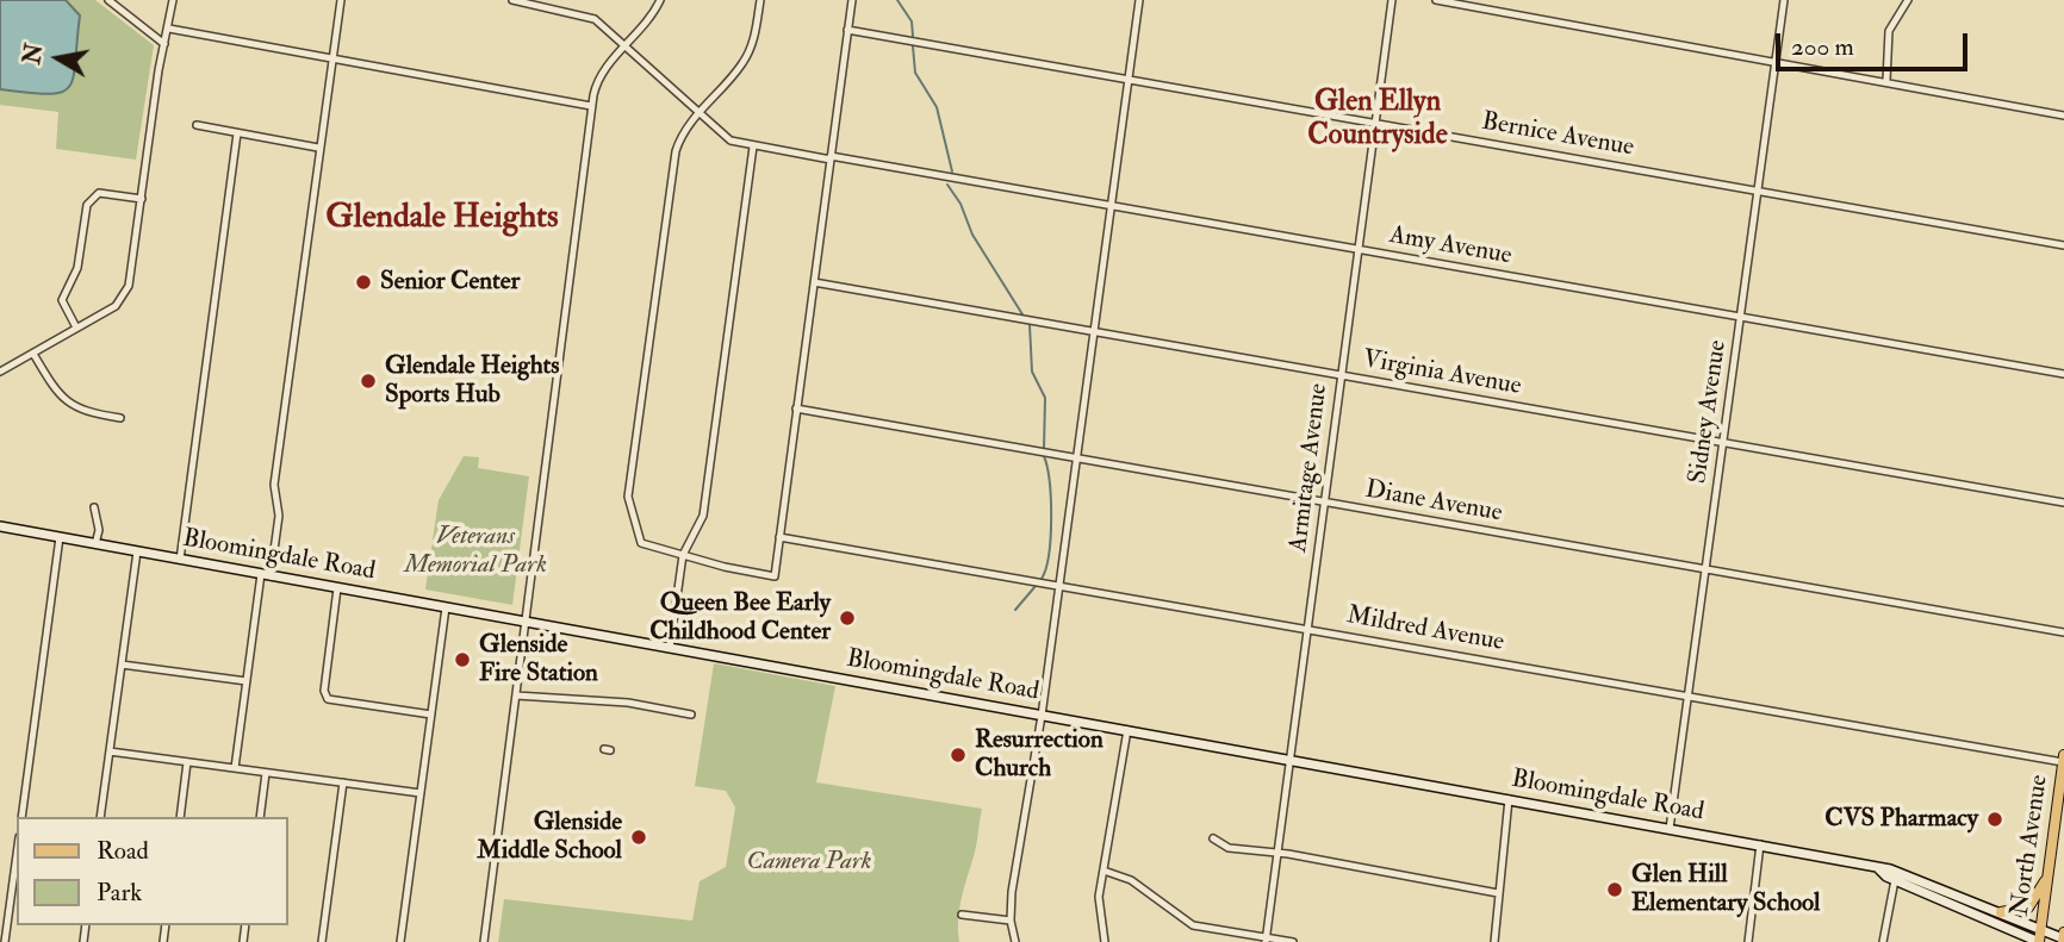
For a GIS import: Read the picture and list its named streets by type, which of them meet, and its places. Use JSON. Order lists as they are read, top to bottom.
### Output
{
  "streets": {
    "main road": ["Bloomingdale Road", "North Avenue"],
    "street": [
      "Bernice Avenue",
      "Amy Avenue",
      "Virginia Avenue",
      "Sidney Avenue",
      "Armitage Avenue",
      "Diane Avenue",
      "Mildred Avenue"
    ]
  },
  "crossings": [
    ["Bernice Avenue", "Sidney Avenue"],
    ["Bernice Avenue", "Armitage Avenue"],
    ["Amy Avenue", "Sidney Avenue"],
    ["Amy Avenue", "Armitage Avenue"],
    ["Virginia Avenue", "Sidney Avenue"],
    ["Virginia Avenue", "Armitage Avenue"],
    ["Sidney Avenue", "Diane Avenue"],
    ["Sidney Avenue", "Bloomingdale Road"],
    ["Sidney Avenue", "Mildred Avenue"],
    ["Armitage Avenue", "Diane Avenue"],
    ["Armitage Avenue", "Bloomingdale Road"],
    ["Armitage Avenue", "Mildred Avenue"],
    ["Bloomingdale Road", "North Avenue"],
    ["Mildred Avenue", "North Avenue"]
  ],
  "districts": ["Glen Ellyn Countryside", "Glendale Heights"],
  "parks": ["Veterans Memorial Park", "Camera Park"],
  "places": [
    "Senior Center",
    "Glendale Heights Sports Hub",
    "Queen Bee Early Childhood Center",
    "Glenside Fire Station",
    "Resurrection Church",
    "CVS Pharmacy",
    "Glenside Middle School",
    "Glen Hill Elementary School"
  ],
  "legend": ["Road", "Park"],
  "scale_bar": "200 m",
  "north": "left"
}
